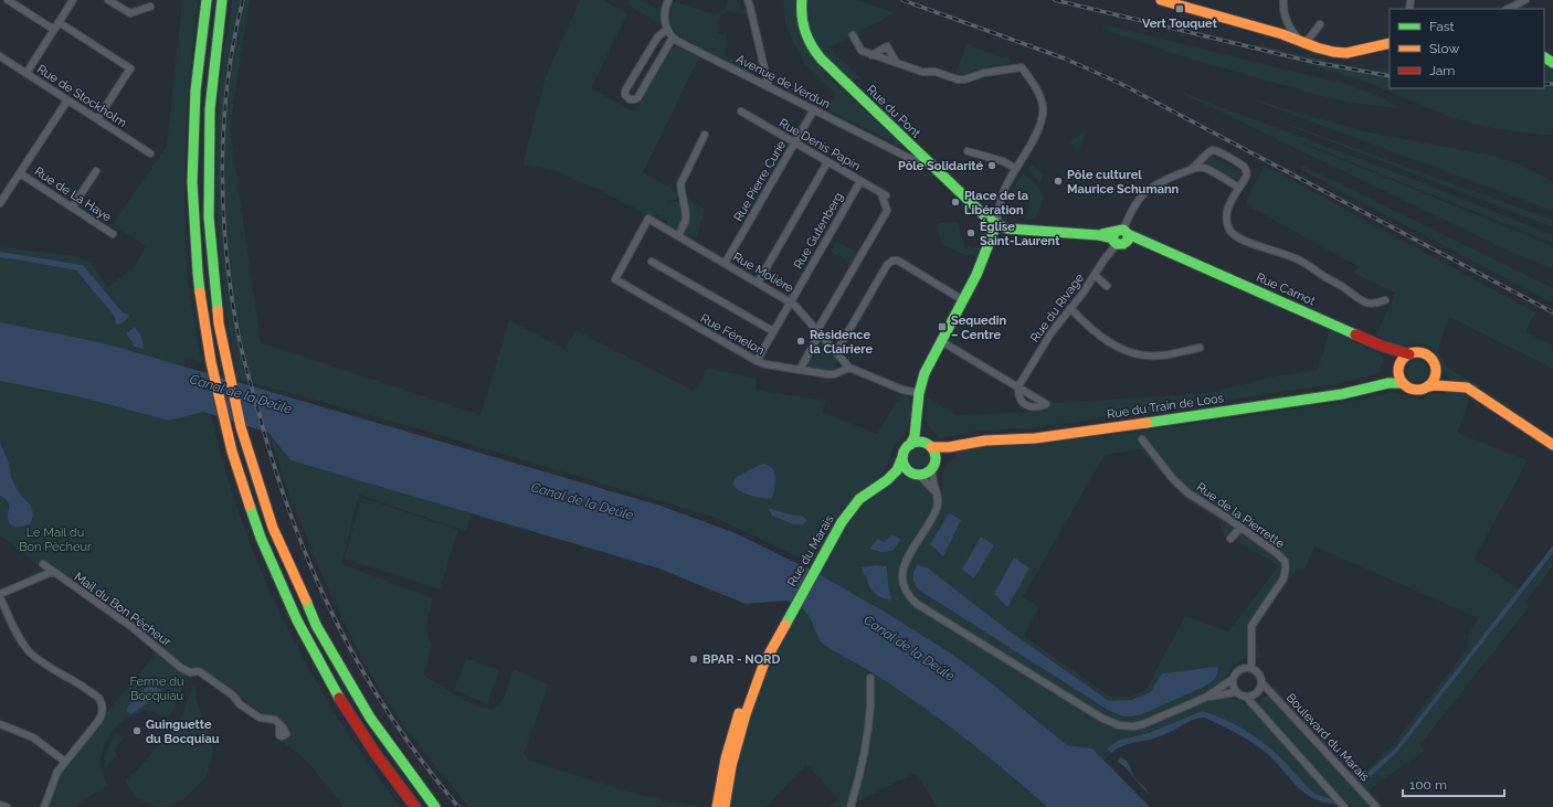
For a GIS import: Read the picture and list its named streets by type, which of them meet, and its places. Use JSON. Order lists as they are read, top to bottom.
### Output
{
  "streets": {
    "main road": [
      "Rue du Pont",
      "Rue Carnot",
      "Rue du Train de Loos",
      "Rue du Marais"
    ],
    "street": [
      "Avenue de Verdun",
      "Rue de Stockholm",
      "Rue Denis Papin",
      "Rue Pierre Curie",
      "Rue de La Haye",
      "Rue Gutenberg",
      "Rue Molière",
      "Rue du Rivage",
      "Rue Fénelon",
      "Rue de la Pierrette",
      "Mail du Bon Pêcheur",
      "Boulevard du Marais"
    ]
  },
  "crossings": [
    ["Avenue de Verdun", "Rue du Pont"],
    ["Avenue de Verdun", "Rue Pierre Curie"],
    ["Rue du Pont", "Rue Carnot"],
    ["Rue Denis Papin", "Rue Pierre Curie"],
    ["Rue Denis Papin", "Rue Gutenberg"],
    ["Rue Denis Papin", "Rue Molière"],
    ["Rue Pierre Curie", "Rue Molière"],
    ["Rue Gutenberg", "Rue Molière"],
    ["Rue Gutenberg", "Rue Fénelon"],
    ["Rue Molière", "Rue Fénelon"],
    ["Rue Carnot", "Rue du Rivage"],
    ["Rue Carnot", "Rue du Train de Loos"],
    ["Rue du Train de Loos", "Rue du Marais"],
    ["Rue de la Pierrette", "Boulevard du Marais"]
  ],
  "water": ["Canal de la Deûle"],
  "parks": ["Le Mail du Bon Pêcheur", "Ferme du Bocquiau"],
  "places": {
    "transit": ["Vert Touquet", "Sequedin – Centre"],
    "other": [
      "Pôle Solidarité",
      "Pôle culturel Maurice Schumann",
      "Place de la Libération",
      "Église Saint-Laurent",
      "Résidence la Clairiere",
      "BPAR - NORD",
      "Guinguette du Bocquiau"
    ]
  },
  "legend": ["Fast", "Slow", "Jam"],
  "scale_bar": "100 m"
}
